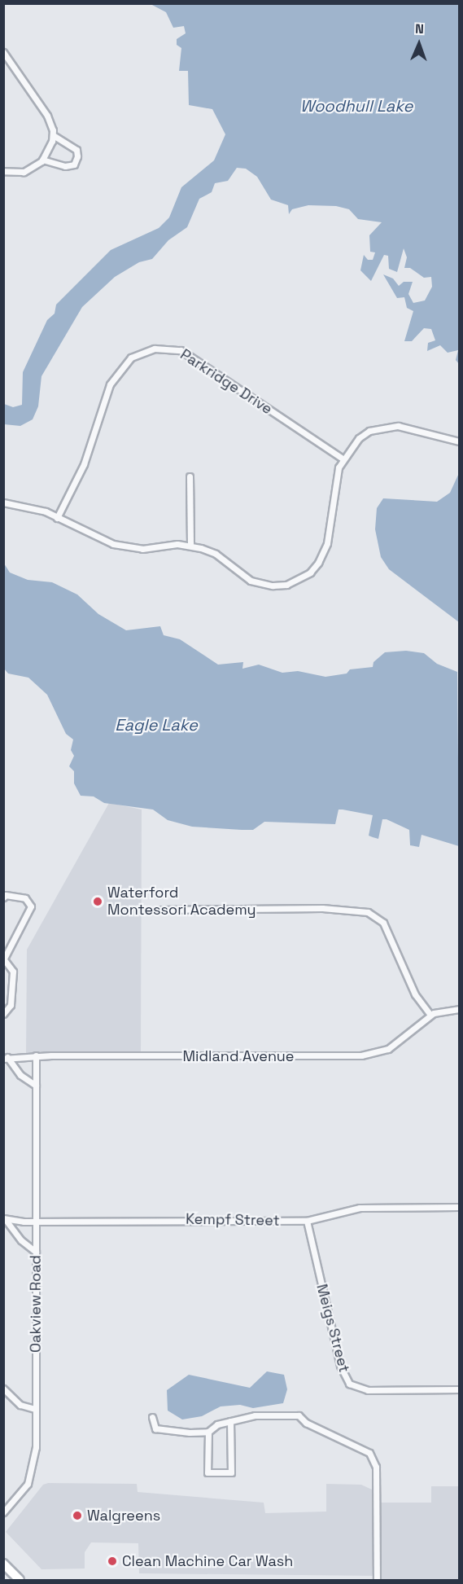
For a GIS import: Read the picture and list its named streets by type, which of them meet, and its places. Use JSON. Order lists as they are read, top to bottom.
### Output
{
  "streets": {
    "street": [
      "Parkridge Drive",
      "Midland Avenue",
      "Kempf Street",
      "Oakview Road",
      "Meigs Street"
    ]
  },
  "crossings": [
    ["Midland Avenue", "Oakview Road"],
    ["Kempf Street", "Oakview Road"],
    ["Kempf Street", "Meigs Street"]
  ],
  "water": ["Woodhull Lake", "Eagle Lake"],
  "places": ["Waterford Montessori Academy", "Walgreens", "Clean Machine Car Wash"],
  "north": "top"
}
